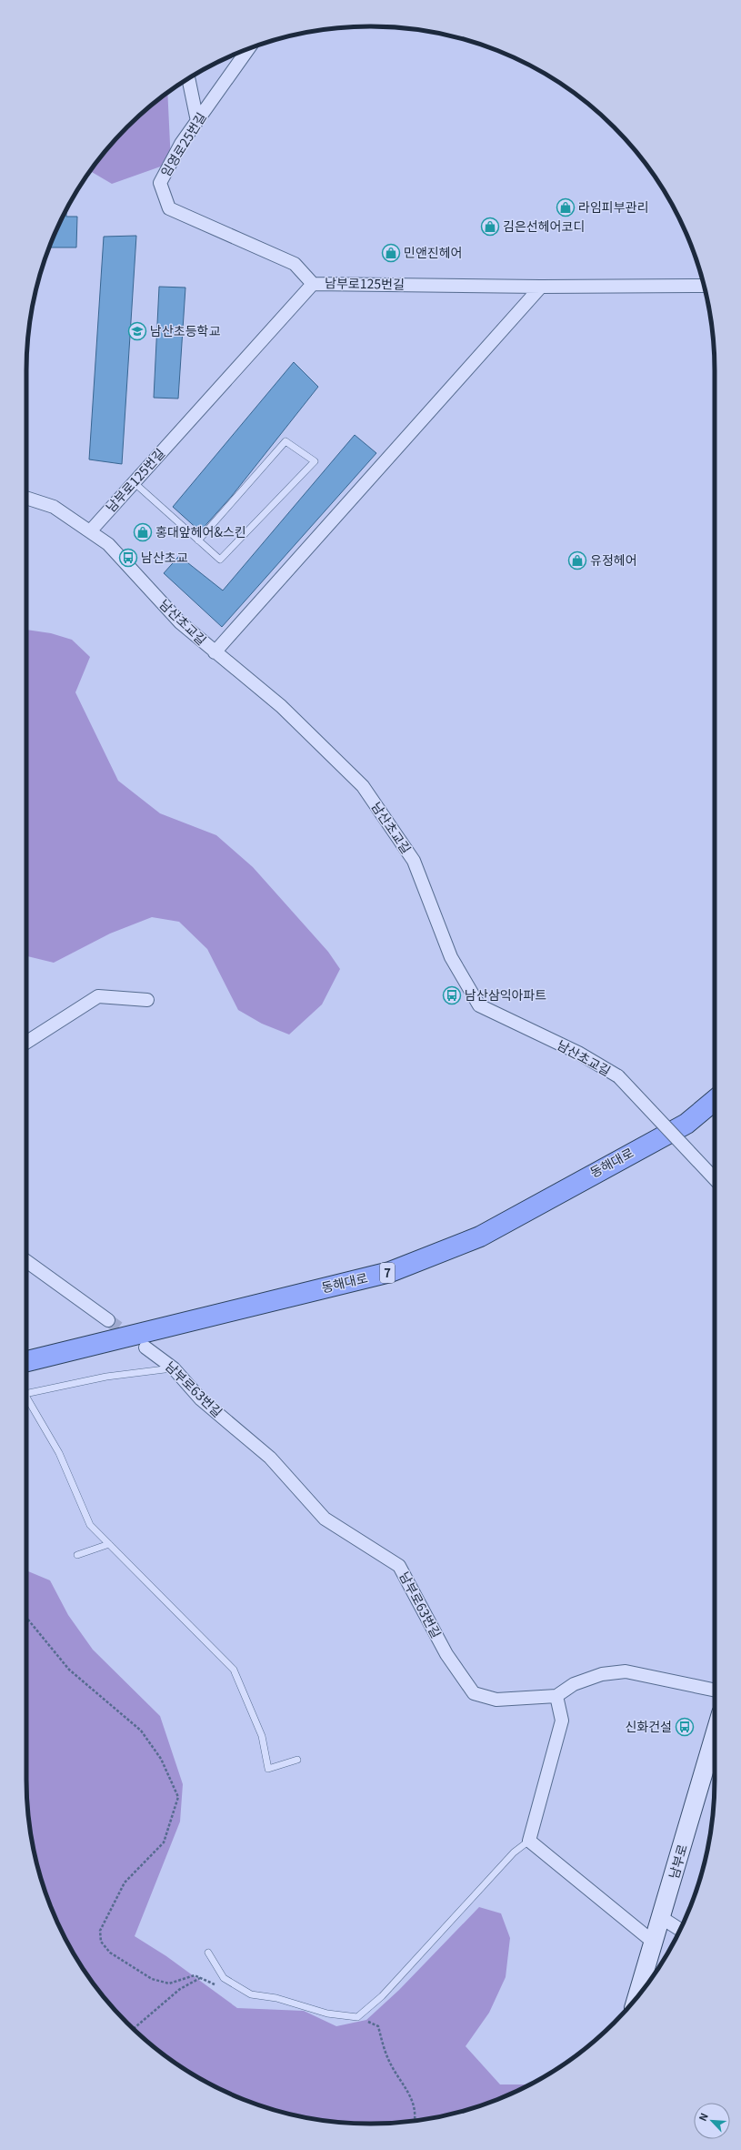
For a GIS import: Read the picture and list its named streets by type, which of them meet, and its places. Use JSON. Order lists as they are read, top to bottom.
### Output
{
  "streets": {
    "main road": ["동해대로", "7"],
    "street": [
      "임영로25번길",
      "남부로125번길",
      "남산초교길",
      "남부로63번길",
      "남부로"
    ]
  },
  "crossings": [
    ["임영로25번길", "남부로125번길"],
    ["남부로125번길", "남산초교길"]
  ],
  "places": {
    "shop": [
      "라임피부관리",
      "김은선헤어코디",
      "민앤진헤어",
      "홍대앞헤어&스킨",
      "유정헤어"
    ],
    "school or university": ["남산초등학교"],
    "bus stop": ["남산초교", "남산삼익아파트", "신화건설"]
  },
  "north": "top left"
}
